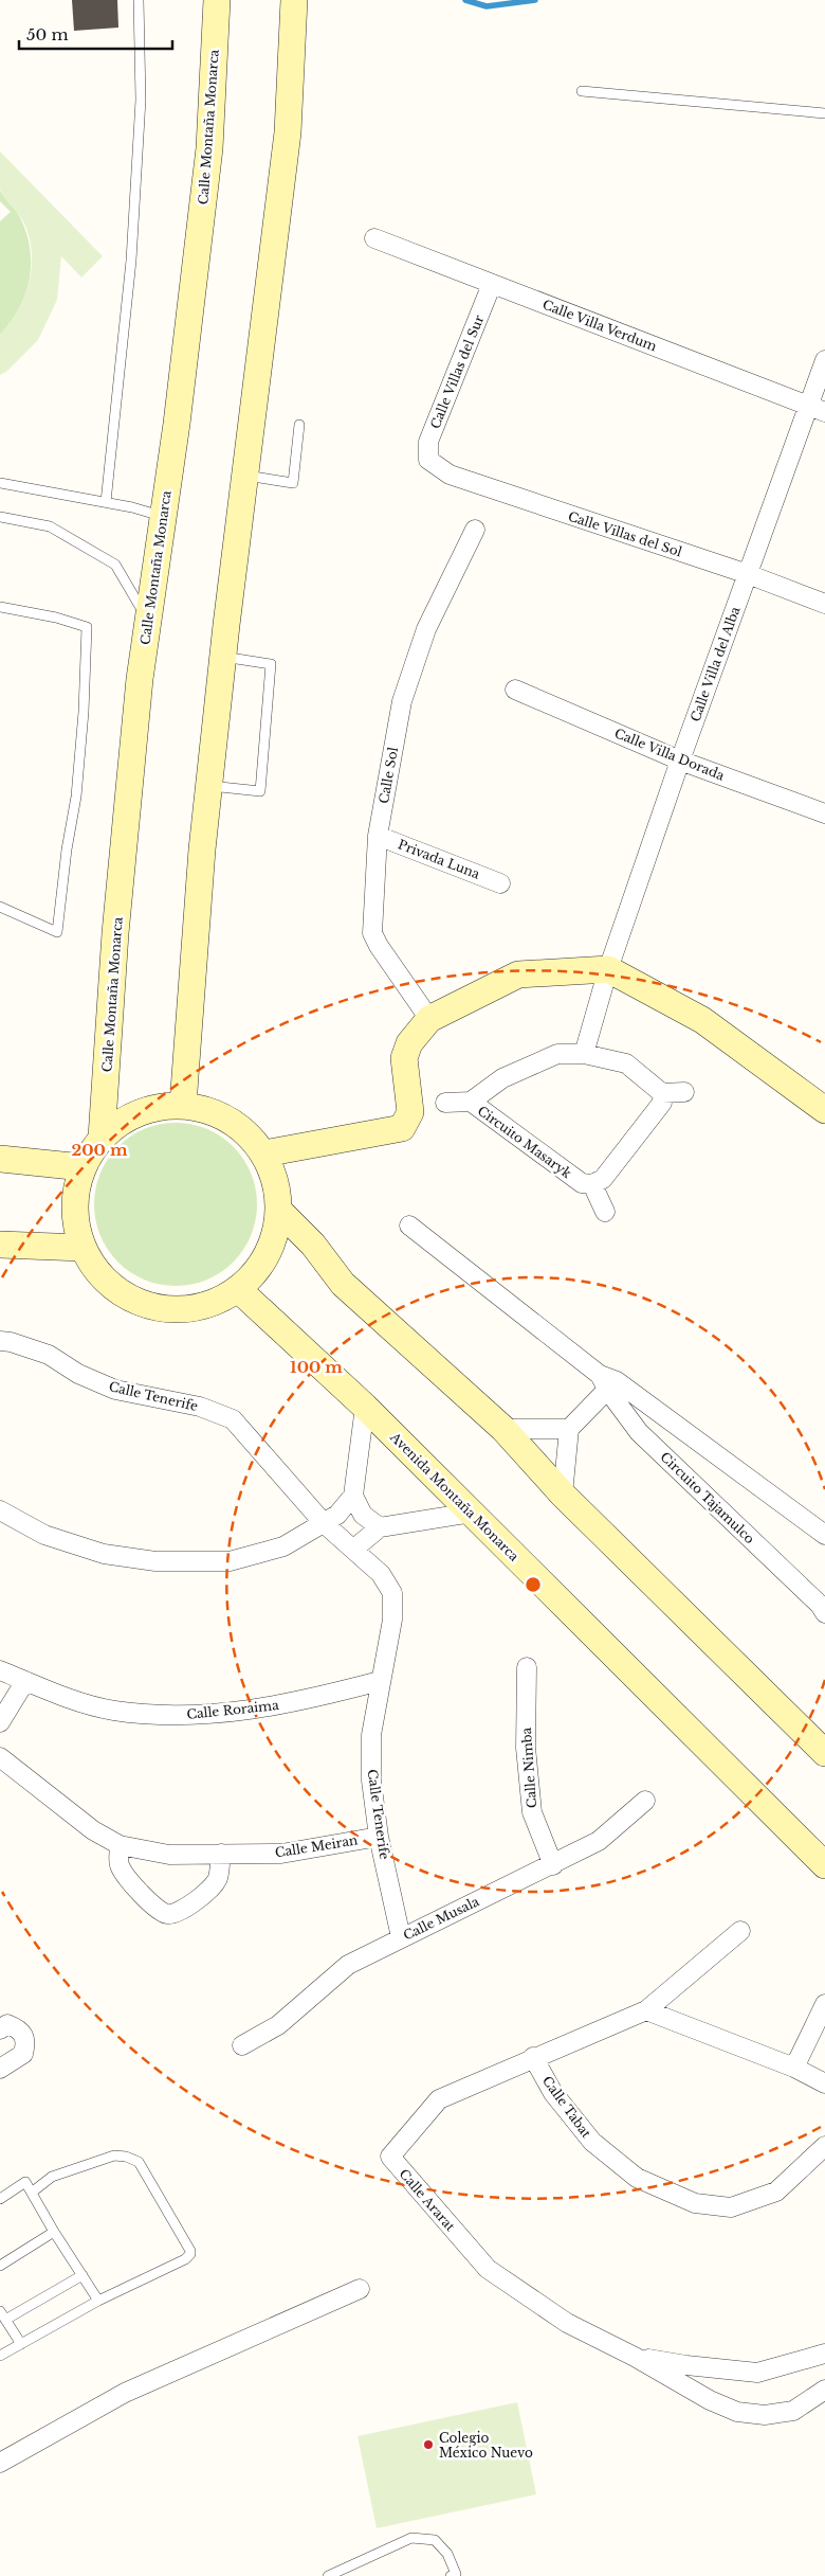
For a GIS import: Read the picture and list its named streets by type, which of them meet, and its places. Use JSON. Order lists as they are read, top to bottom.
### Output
{
  "streets": {
    "main road": ["Calle Montaña Monarca", "Avenida Montaña Monarca"],
    "street": [
      "Calle Villa Verdum",
      "Calle Villas del Sur",
      "Calle Villas del Sol",
      "Calle Villa del Alba",
      "Calle Villa Dorada",
      "Calle Sol",
      "Privada Luna",
      "Circuito Masaryk",
      "Calle Tenerife",
      "Circuito Tajamulco",
      "Calle Roraima",
      "Calle Nimba",
      "Calle Meiran",
      "Calle Musala",
      "Calle Tabat",
      "Calle Ararat"
    ]
  },
  "crossings": [
    ["Calle Villa Verdum", "Calle Villas del Sur"],
    ["Calle Villa Verdum", "Calle Villa del Alba"],
    ["Calle Villas del Sur", "Calle Villas del Sol"],
    ["Calle Villas del Sol", "Calle Villa del Alba"],
    ["Calle Villa del Alba", "Calle Villa Dorada"],
    ["Calle Sol", "Privada Luna"],
    ["Calle Tenerife", "Calle Roraima"],
    ["Calle Tenerife", "Calle Meiran"],
    ["Calle Tenerife", "Calle Musala"],
    ["Calle Nimba", "Calle Musala"],
    ["Calle Tabat", "Calle Ararat"]
  ],
  "places": ["Colegio México Nuevo"],
  "scale_bar": "50 m",
  "rings": ["200 m", "100 m"]
}
